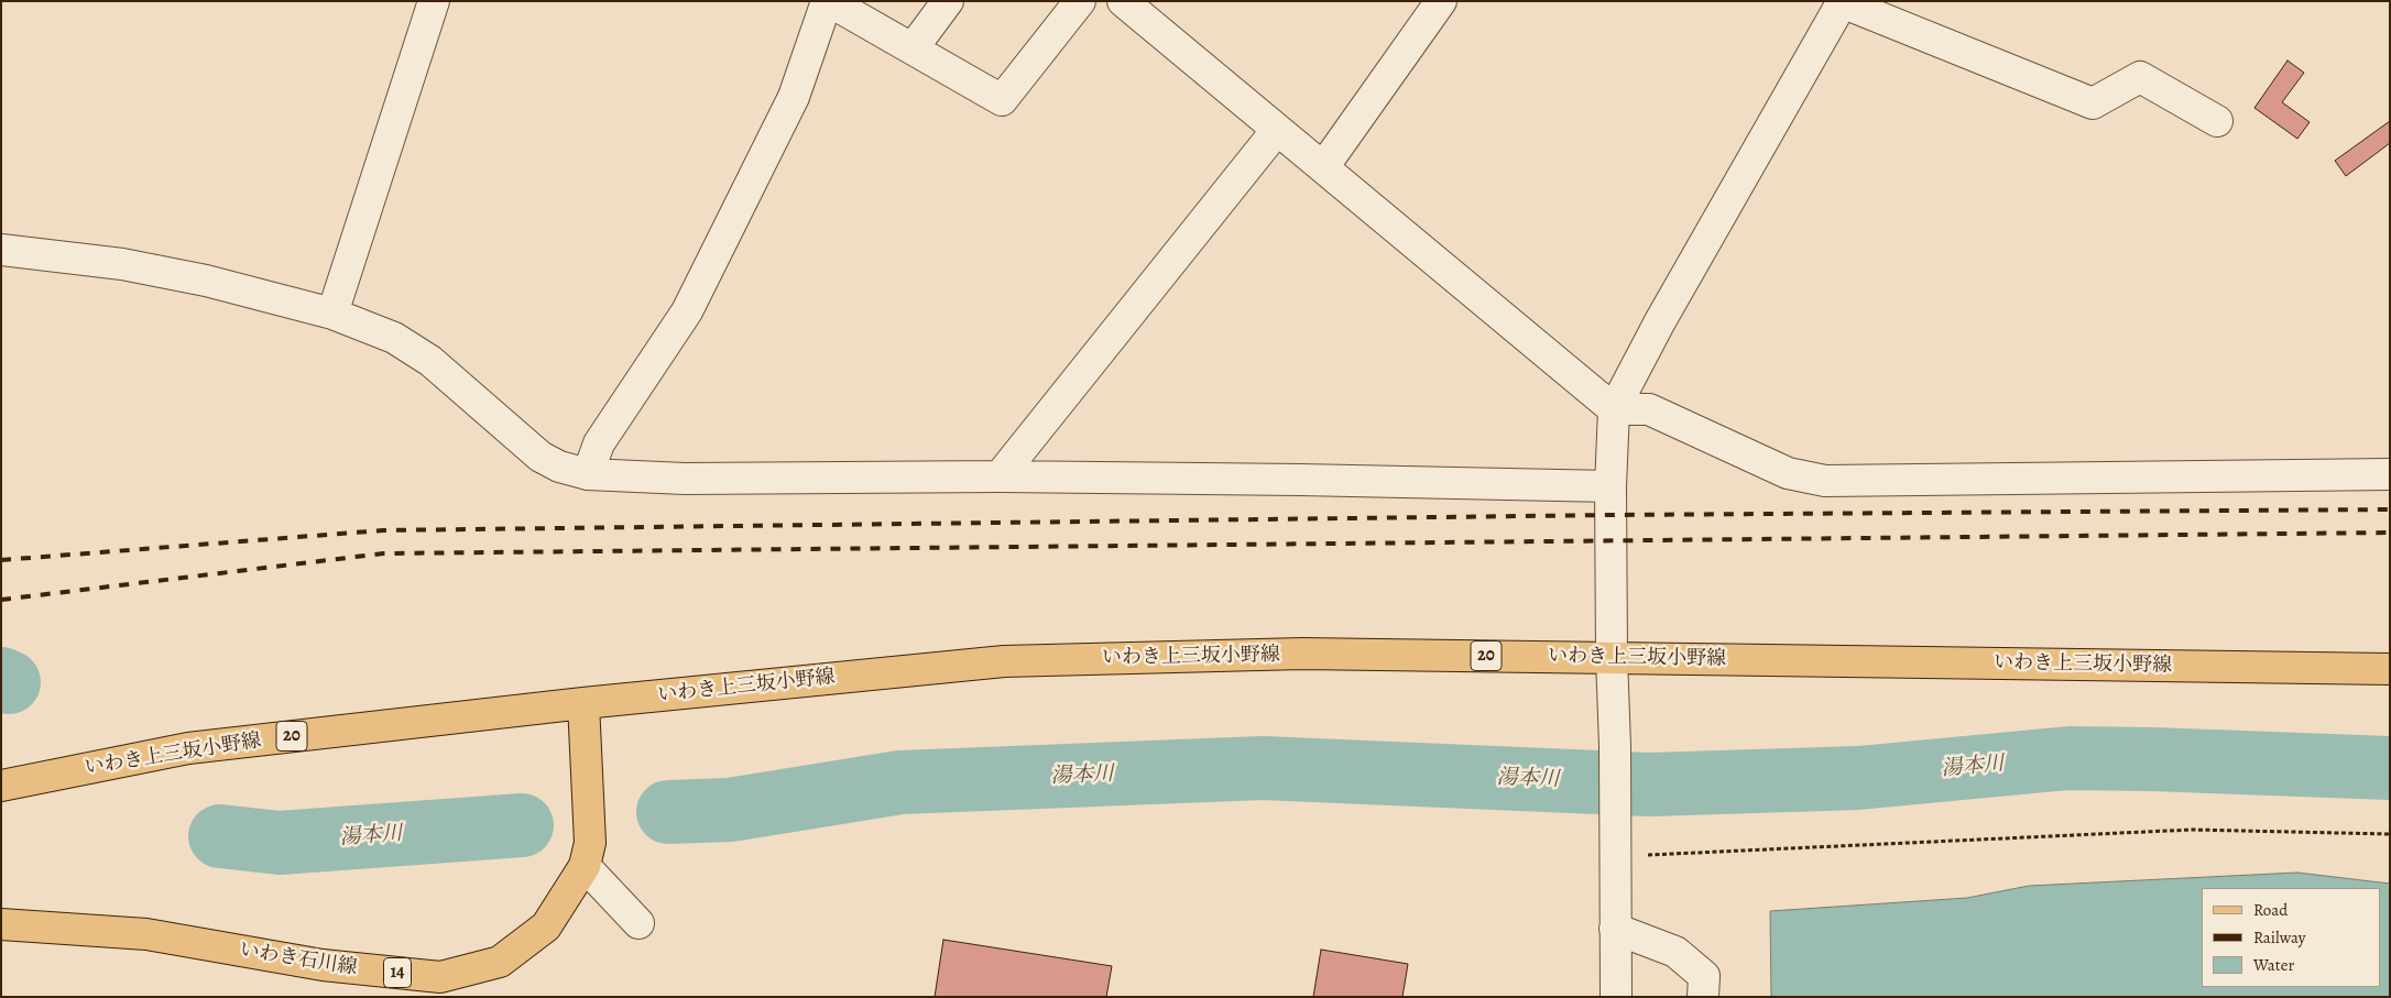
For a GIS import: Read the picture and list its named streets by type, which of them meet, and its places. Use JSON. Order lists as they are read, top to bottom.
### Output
{
  "streets": {
    "main road": [
      "20",
      "いわき上三坂小野線",
      "いわき石川線",
      "14"
    ]
  },
  "crossings": [
    ["いわき上三坂小野線", "いわき石川線"]
  ],
  "water": ["湯本川"],
  "legend": ["Road", "Railway", "Water"]
}
